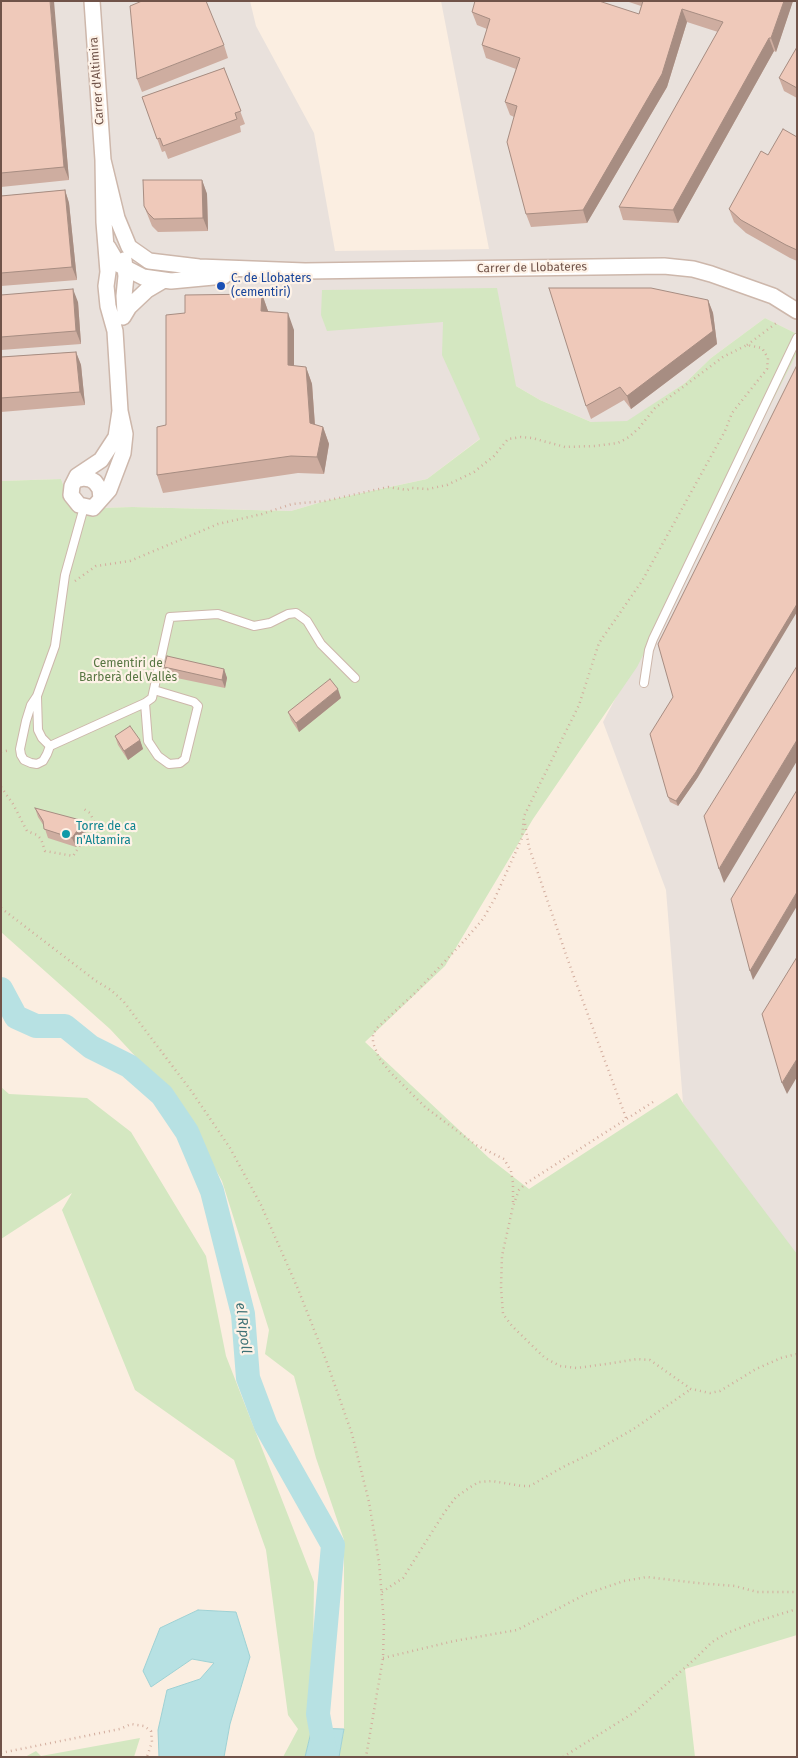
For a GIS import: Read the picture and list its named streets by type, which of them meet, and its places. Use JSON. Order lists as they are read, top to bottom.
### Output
{
  "streets": {
    "street": ["Carrer d'Altimira", "Carrer de Llobateres"]
  },
  "crossings": [
    ["Carrer d'Altimira", "Carrer de Llobateres"]
  ],
  "water": ["el Ripoll"],
  "parks": ["Cementiri de Barberà del Vallès"],
  "places": ["C. de Llobaters (cementiri)", "Torre de ca n'Altamira"]
}
